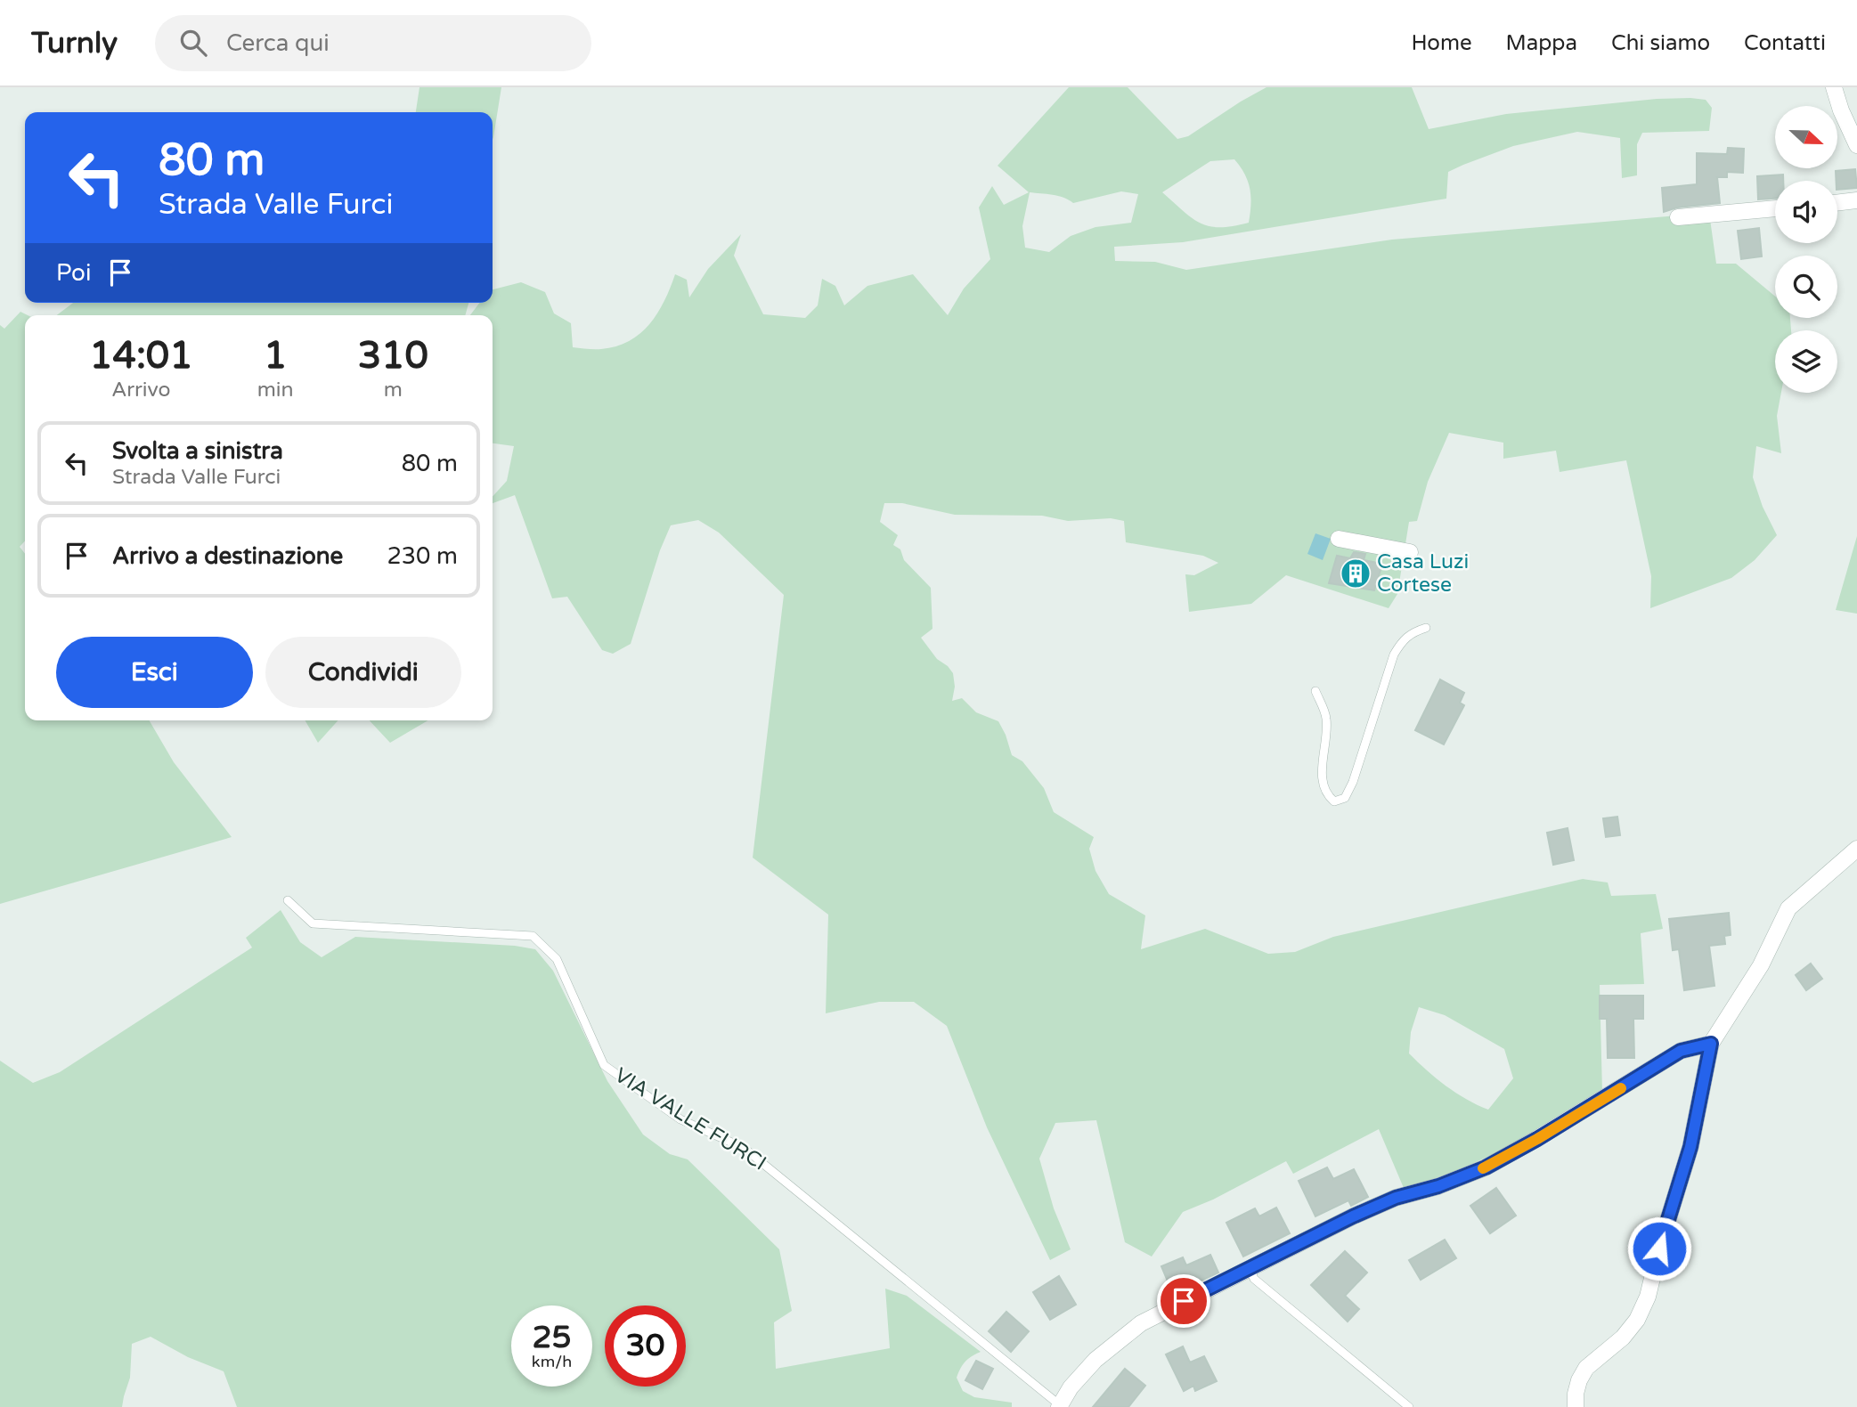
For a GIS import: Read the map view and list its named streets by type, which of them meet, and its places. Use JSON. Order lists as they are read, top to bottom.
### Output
{
  "streets": {
    "lane": ["VIA VALLE FURCI"]
  },
  "places": {
    "building": ["Casa Luzi Cortese"]
  },
  "north": "right",
  "page": {
    "header": "Turnly",
    "search": "Cerca qui",
    "nav": [
      "Home",
      "Mappa",
      "Chi siamo",
      "Contatti"
    ],
    "turn": ["80 m", "Strada Valle Furci"],
    "then": "Poi",
    "eta": [
      "14:01",
      "Arrivo",
      "1",
      "min",
      "310",
      "m"
    ],
    "list": [
      {
        "name": "Svolta a sinistra",
        "note": "Strada Valle Furci",
        "value": "80 m"
      },
      {
        "name": "Arrivo a destinazione",
        "value": "230 m"
      }
    ],
    "buttons": ["Esci", "Condividi"],
    "speed": "25 km/h",
    "limit": "30"
  }
}
